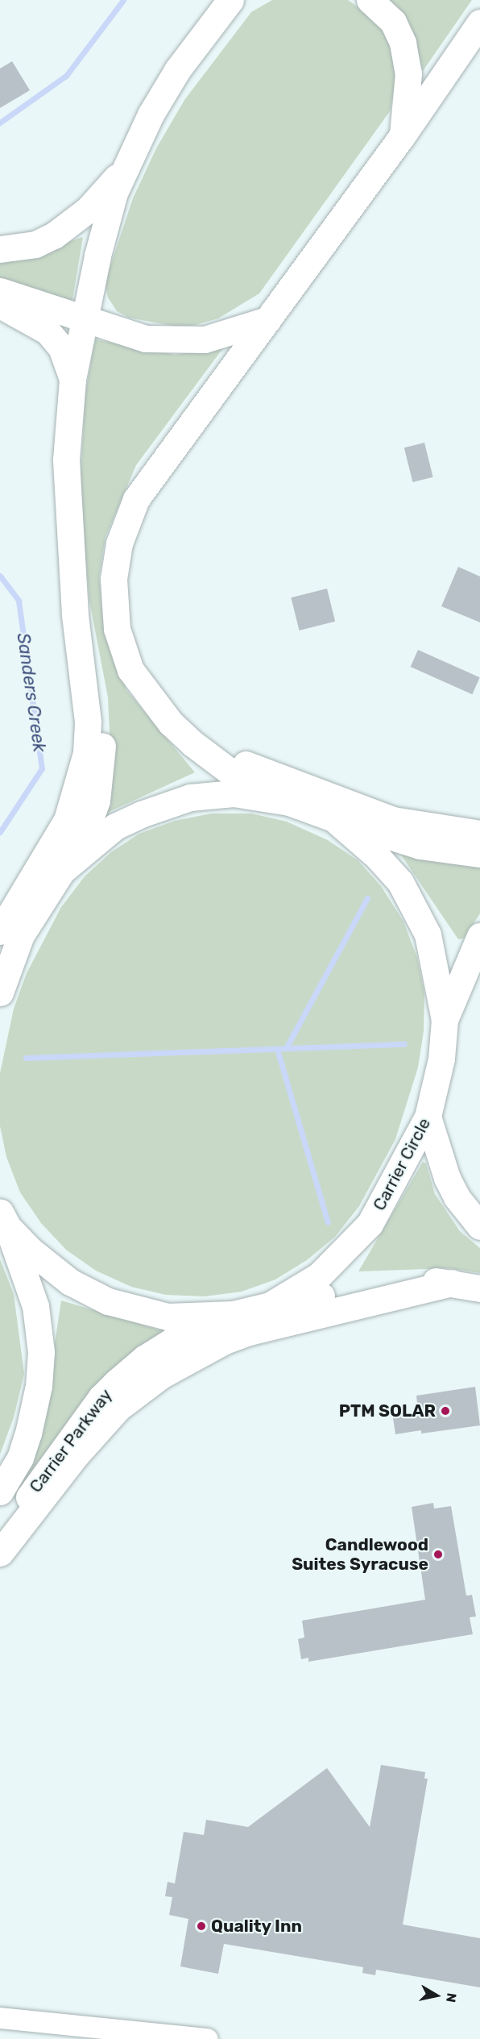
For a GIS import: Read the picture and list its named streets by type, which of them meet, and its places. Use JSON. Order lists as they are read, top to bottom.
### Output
{
  "streets": {
    "main road": ["Carrier Circle", "Carrier Parkway"]
  },
  "crossings": [
    ["Carrier Circle", "Carrier Parkway"]
  ],
  "water": ["Sanders Creek"],
  "places": ["PTM SOLAR", "Candlewood Suites Syracuse", "Quality Inn"],
  "north": "right"
}
